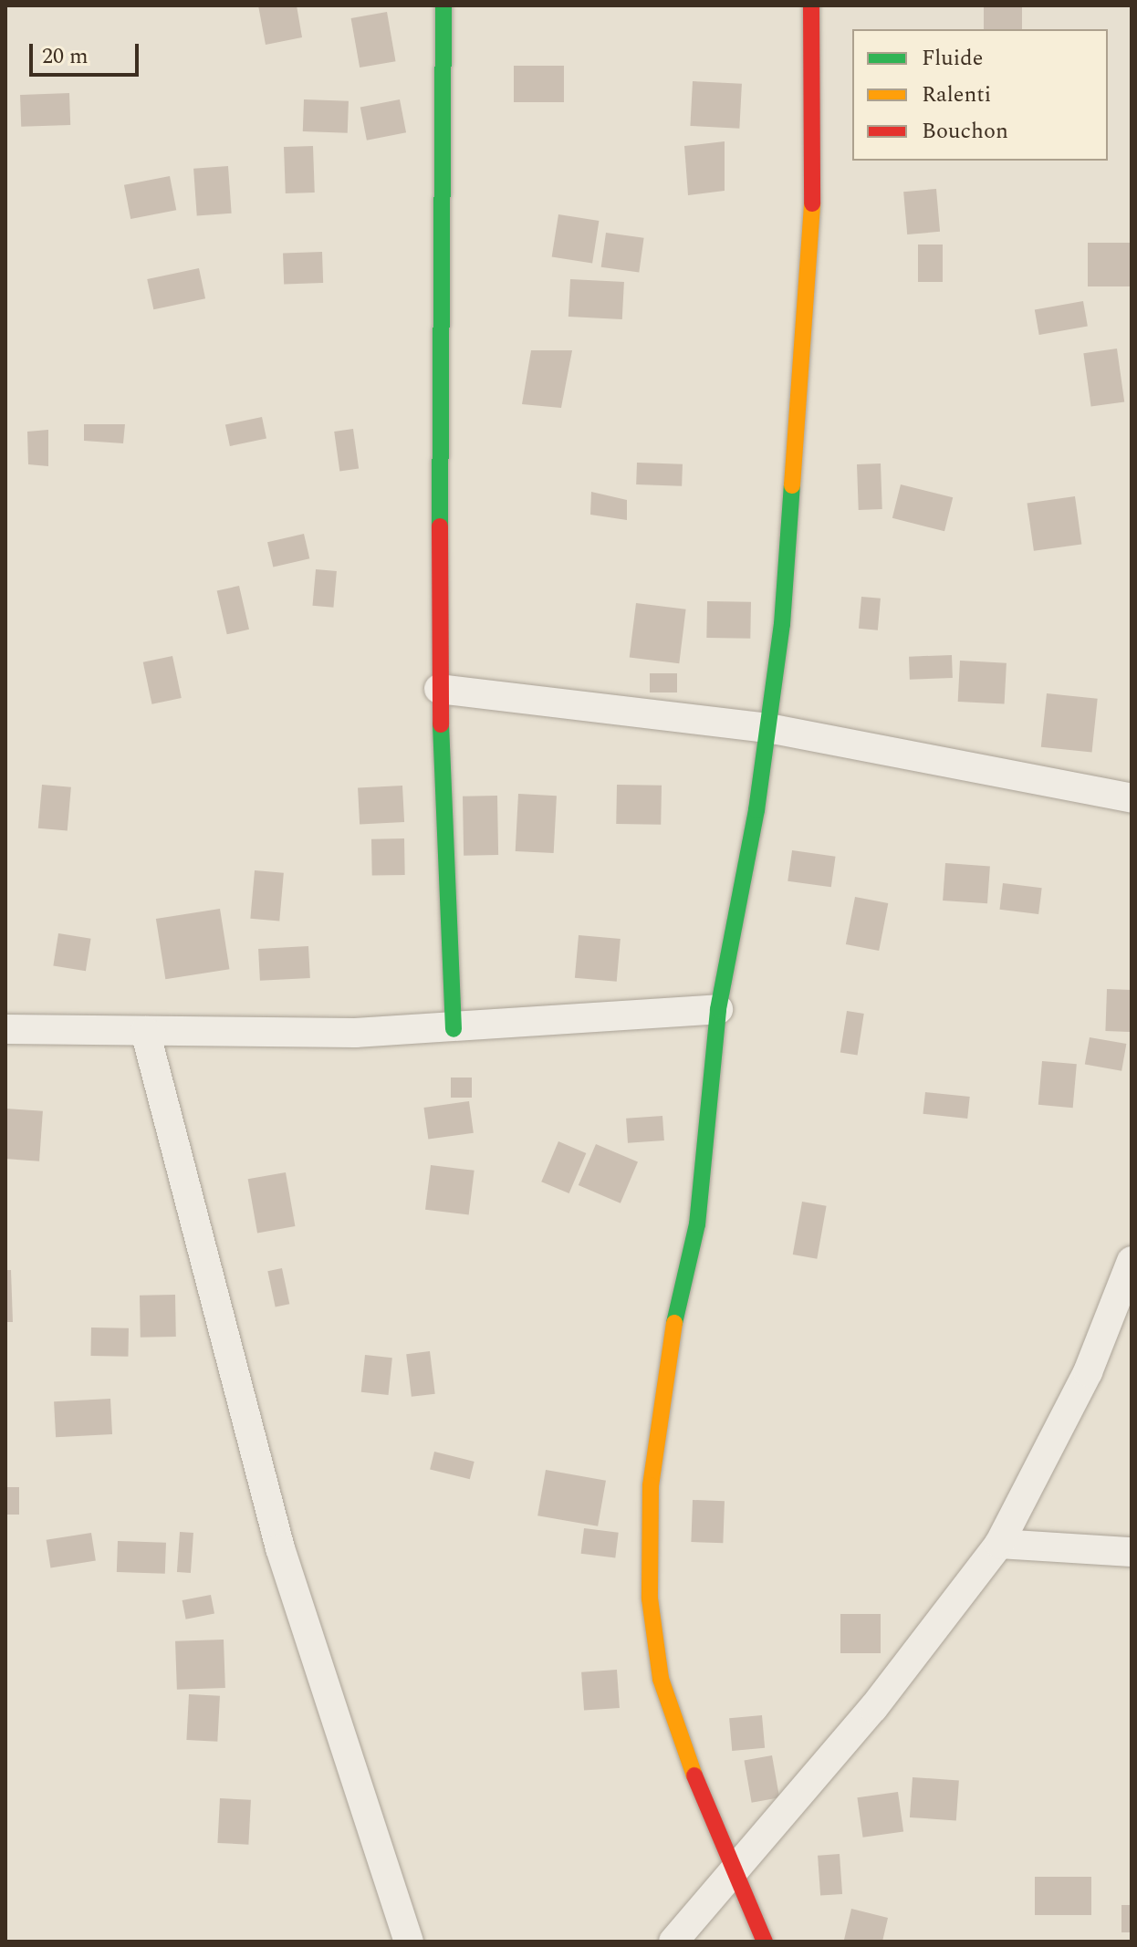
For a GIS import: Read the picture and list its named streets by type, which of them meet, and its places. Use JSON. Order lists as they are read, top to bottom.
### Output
{
  "legend": ["Fluide", "Ralenti", "Bouchon"],
  "scale_bar": "20 m"
}
